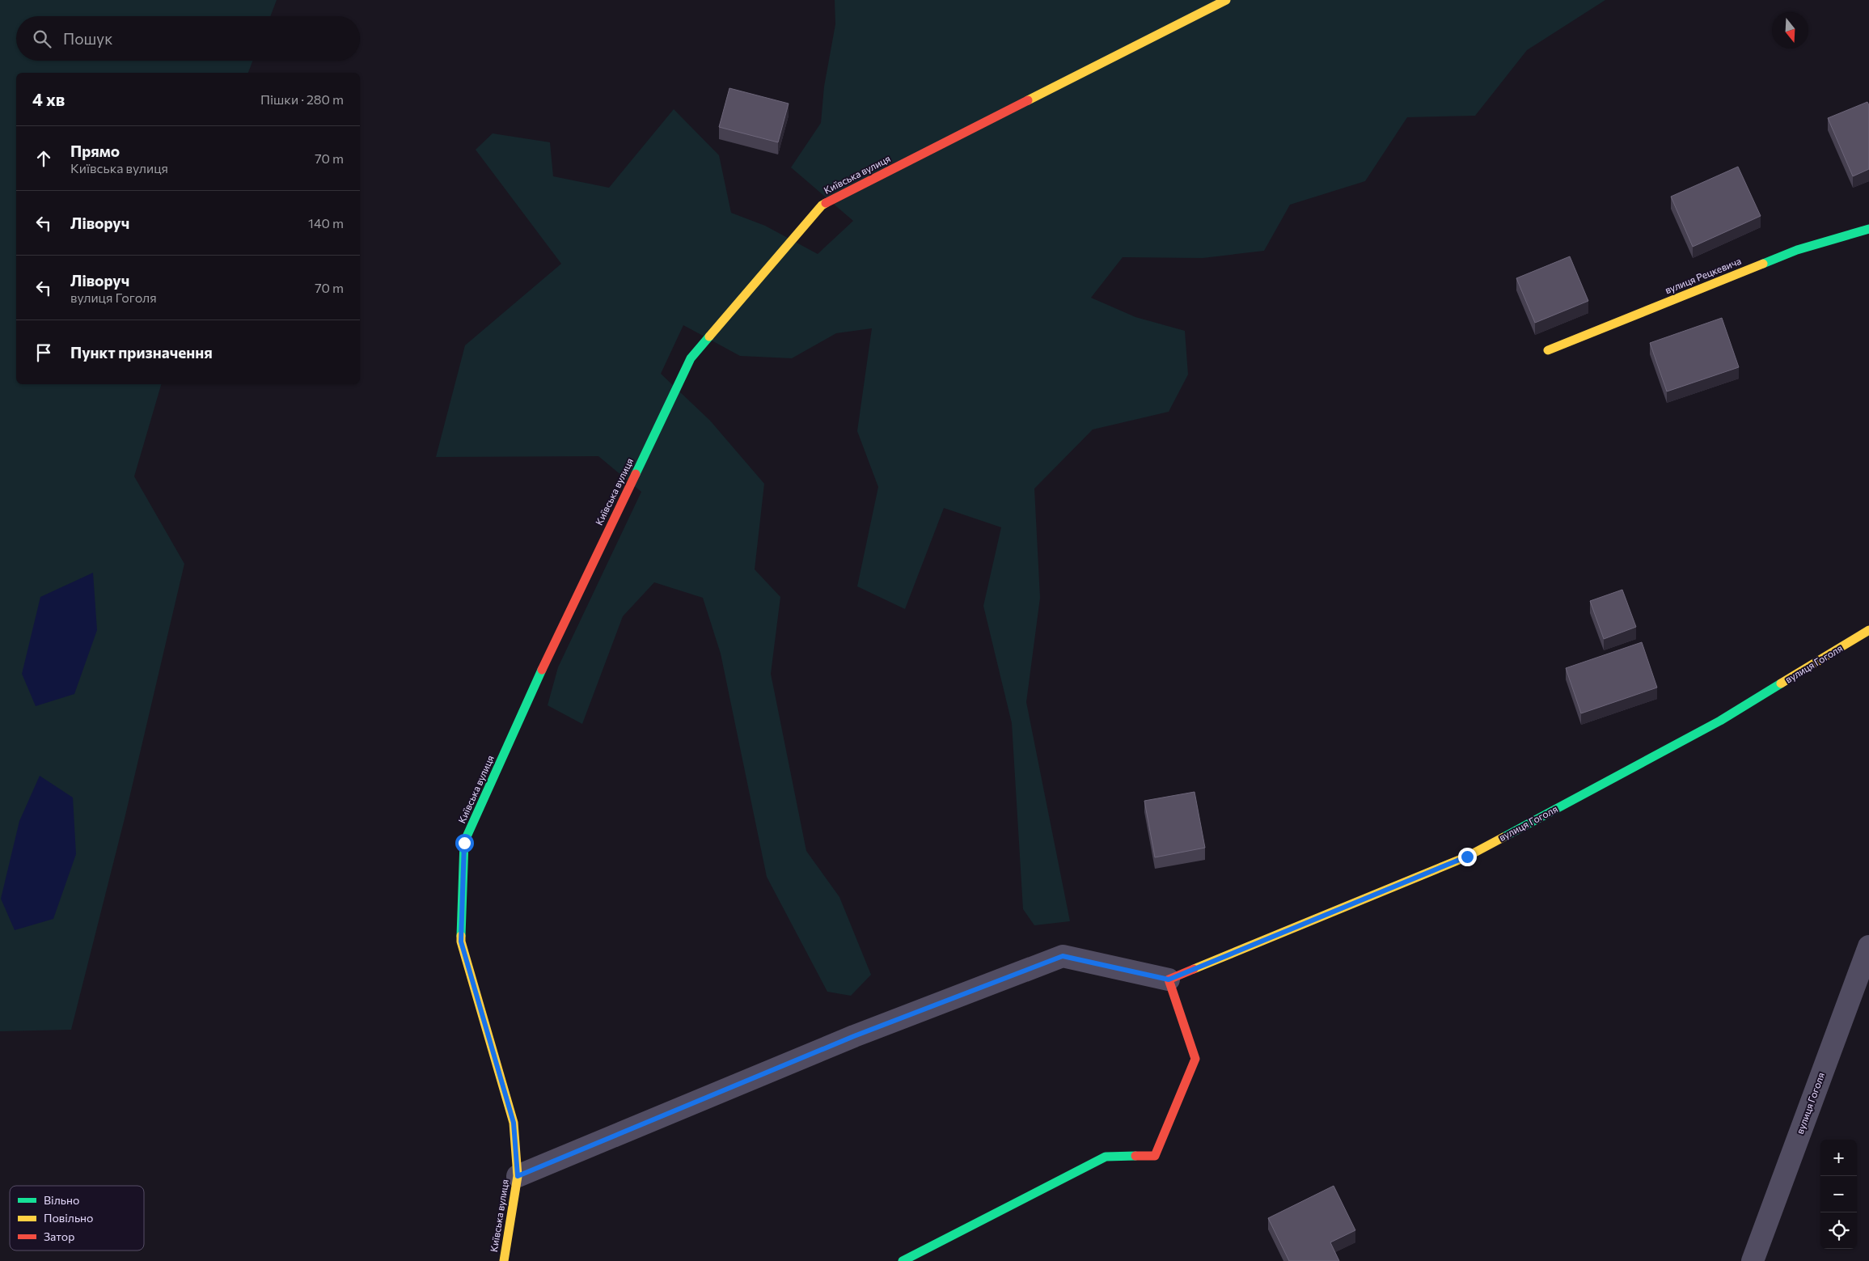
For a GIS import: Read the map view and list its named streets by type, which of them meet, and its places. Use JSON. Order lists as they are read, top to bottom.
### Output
{
  "streets": {
    "street": ["Київська вулиця", "вулиця Рецкевича", "вулиця Гоголя"]
  },
  "legend": ["Вільно", "Повільно", "Затор"],
  "north": "bottom",
  "page": {
    "search": "Пошук",
    "heading": ["4 хв", "Пішки · 280 m"],
    "list": [
      ["Прямо", "Київська вулиця", "70 m"],
      ["Ліворуч", "140 m"],
      ["Ліворуч", "вулиця Гоголя", "70 m"],
      "Пункт призначення"
    ],
    "map_buttons": ["+", "−"]
  }
}
